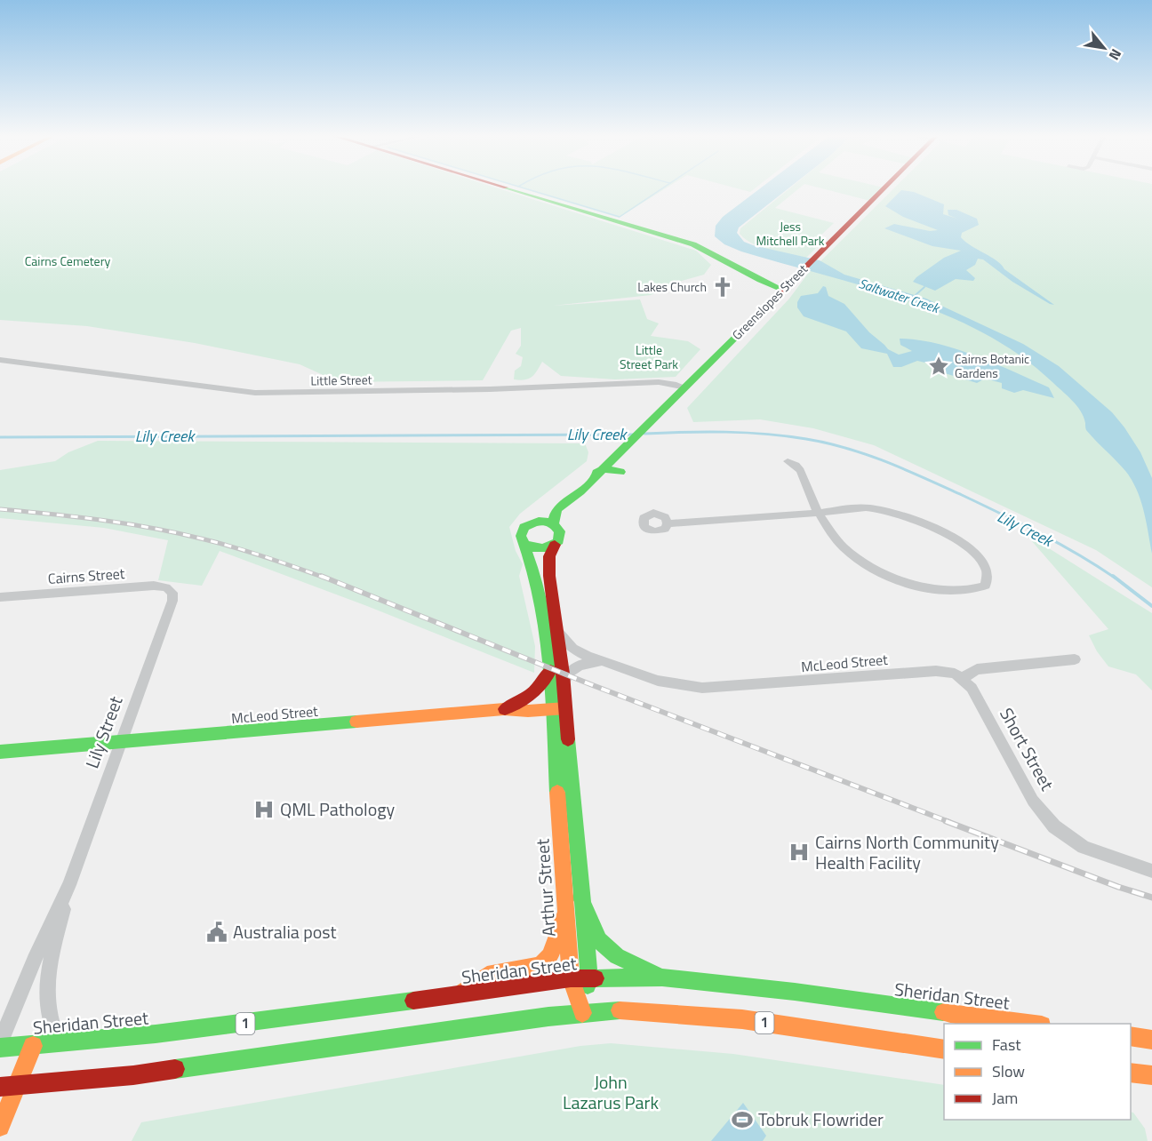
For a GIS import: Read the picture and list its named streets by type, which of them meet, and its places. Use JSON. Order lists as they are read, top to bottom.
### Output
{
  "streets": {
    "main road": [
      "Greenslopes Street",
      "McLeod Street",
      "Arthur Street",
      "Sheridan Street",
      "1"
    ],
    "street": [
      "Little Street",
      "Cairns Street",
      "Lily Street",
      "Short Street"
    ]
  },
  "crossings": [
    ["Greenslopes Street", "Little Street"],
    ["Greenslopes Street", "Arthur Street"],
    ["Cairns Street", "Lily Street"],
    ["McLeod Street", "Lily Street"],
    ["McLeod Street", "Short Street"],
    ["McLeod Street", "Arthur Street"],
    ["Lily Street", "Sheridan Street"],
    ["Arthur Street", "Sheridan Street"],
    ["Arthur Street", "1"]
  ],
  "water": ["Saltwater Creek", "Lily Creek"],
  "parks": [
    "Jess Mitchell Park",
    "Cairns Cemetery",
    "Little Street Park",
    "John Lazarus Park"
  ],
  "places": {
    "church": ["Lakes Church"],
    "place": ["Cairns Botanic Gardens"],
    "hospital": ["QML Pathology", "Cairns North Community Health Facility"],
    "public building": ["Australia post"],
    "sports": ["Tobruk Flowrider"]
  },
  "legend": ["Fast", "Slow", "Jam"],
  "north": "bottom right"
}
